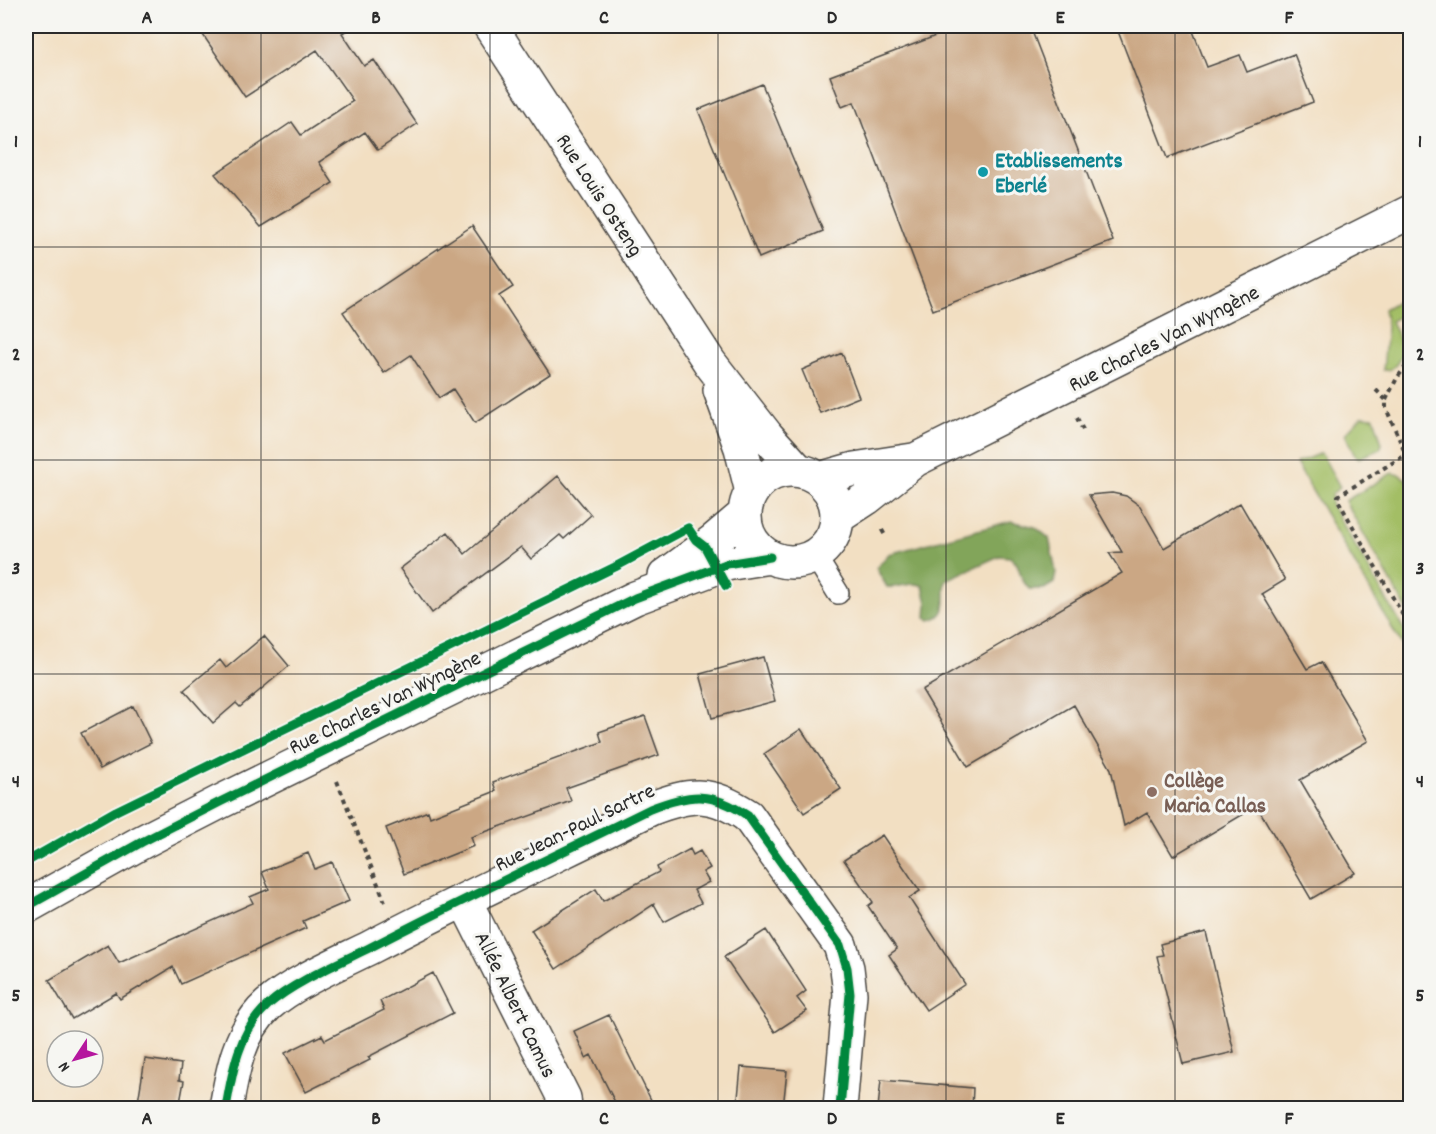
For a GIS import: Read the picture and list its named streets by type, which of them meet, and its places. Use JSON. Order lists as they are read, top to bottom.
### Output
{
  "streets": {
    "street": [
      "Rue Louis Osteng",
      "Rue Charles Van Wyngène",
      "Rue Jean-Paul Sartre",
      "Allée Albert Camus"
    ]
  },
  "crossings": [
    ["Rue Louis Osteng", "Rue Charles Van Wyngène"],
    ["Rue Jean-Paul Sartre", "Allée Albert Camus"]
  ],
  "places": ["Etablissements Eberlé", "Collège Maria Callas"],
  "north": "bottom left",
  "grid": {
    "columns": [
      "A",
      "B",
      "C",
      "D",
      "E",
      "F"
    ],
    "rows": [
      "1",
      "2",
      "3",
      "4",
      "5"
    ]
  }
}
